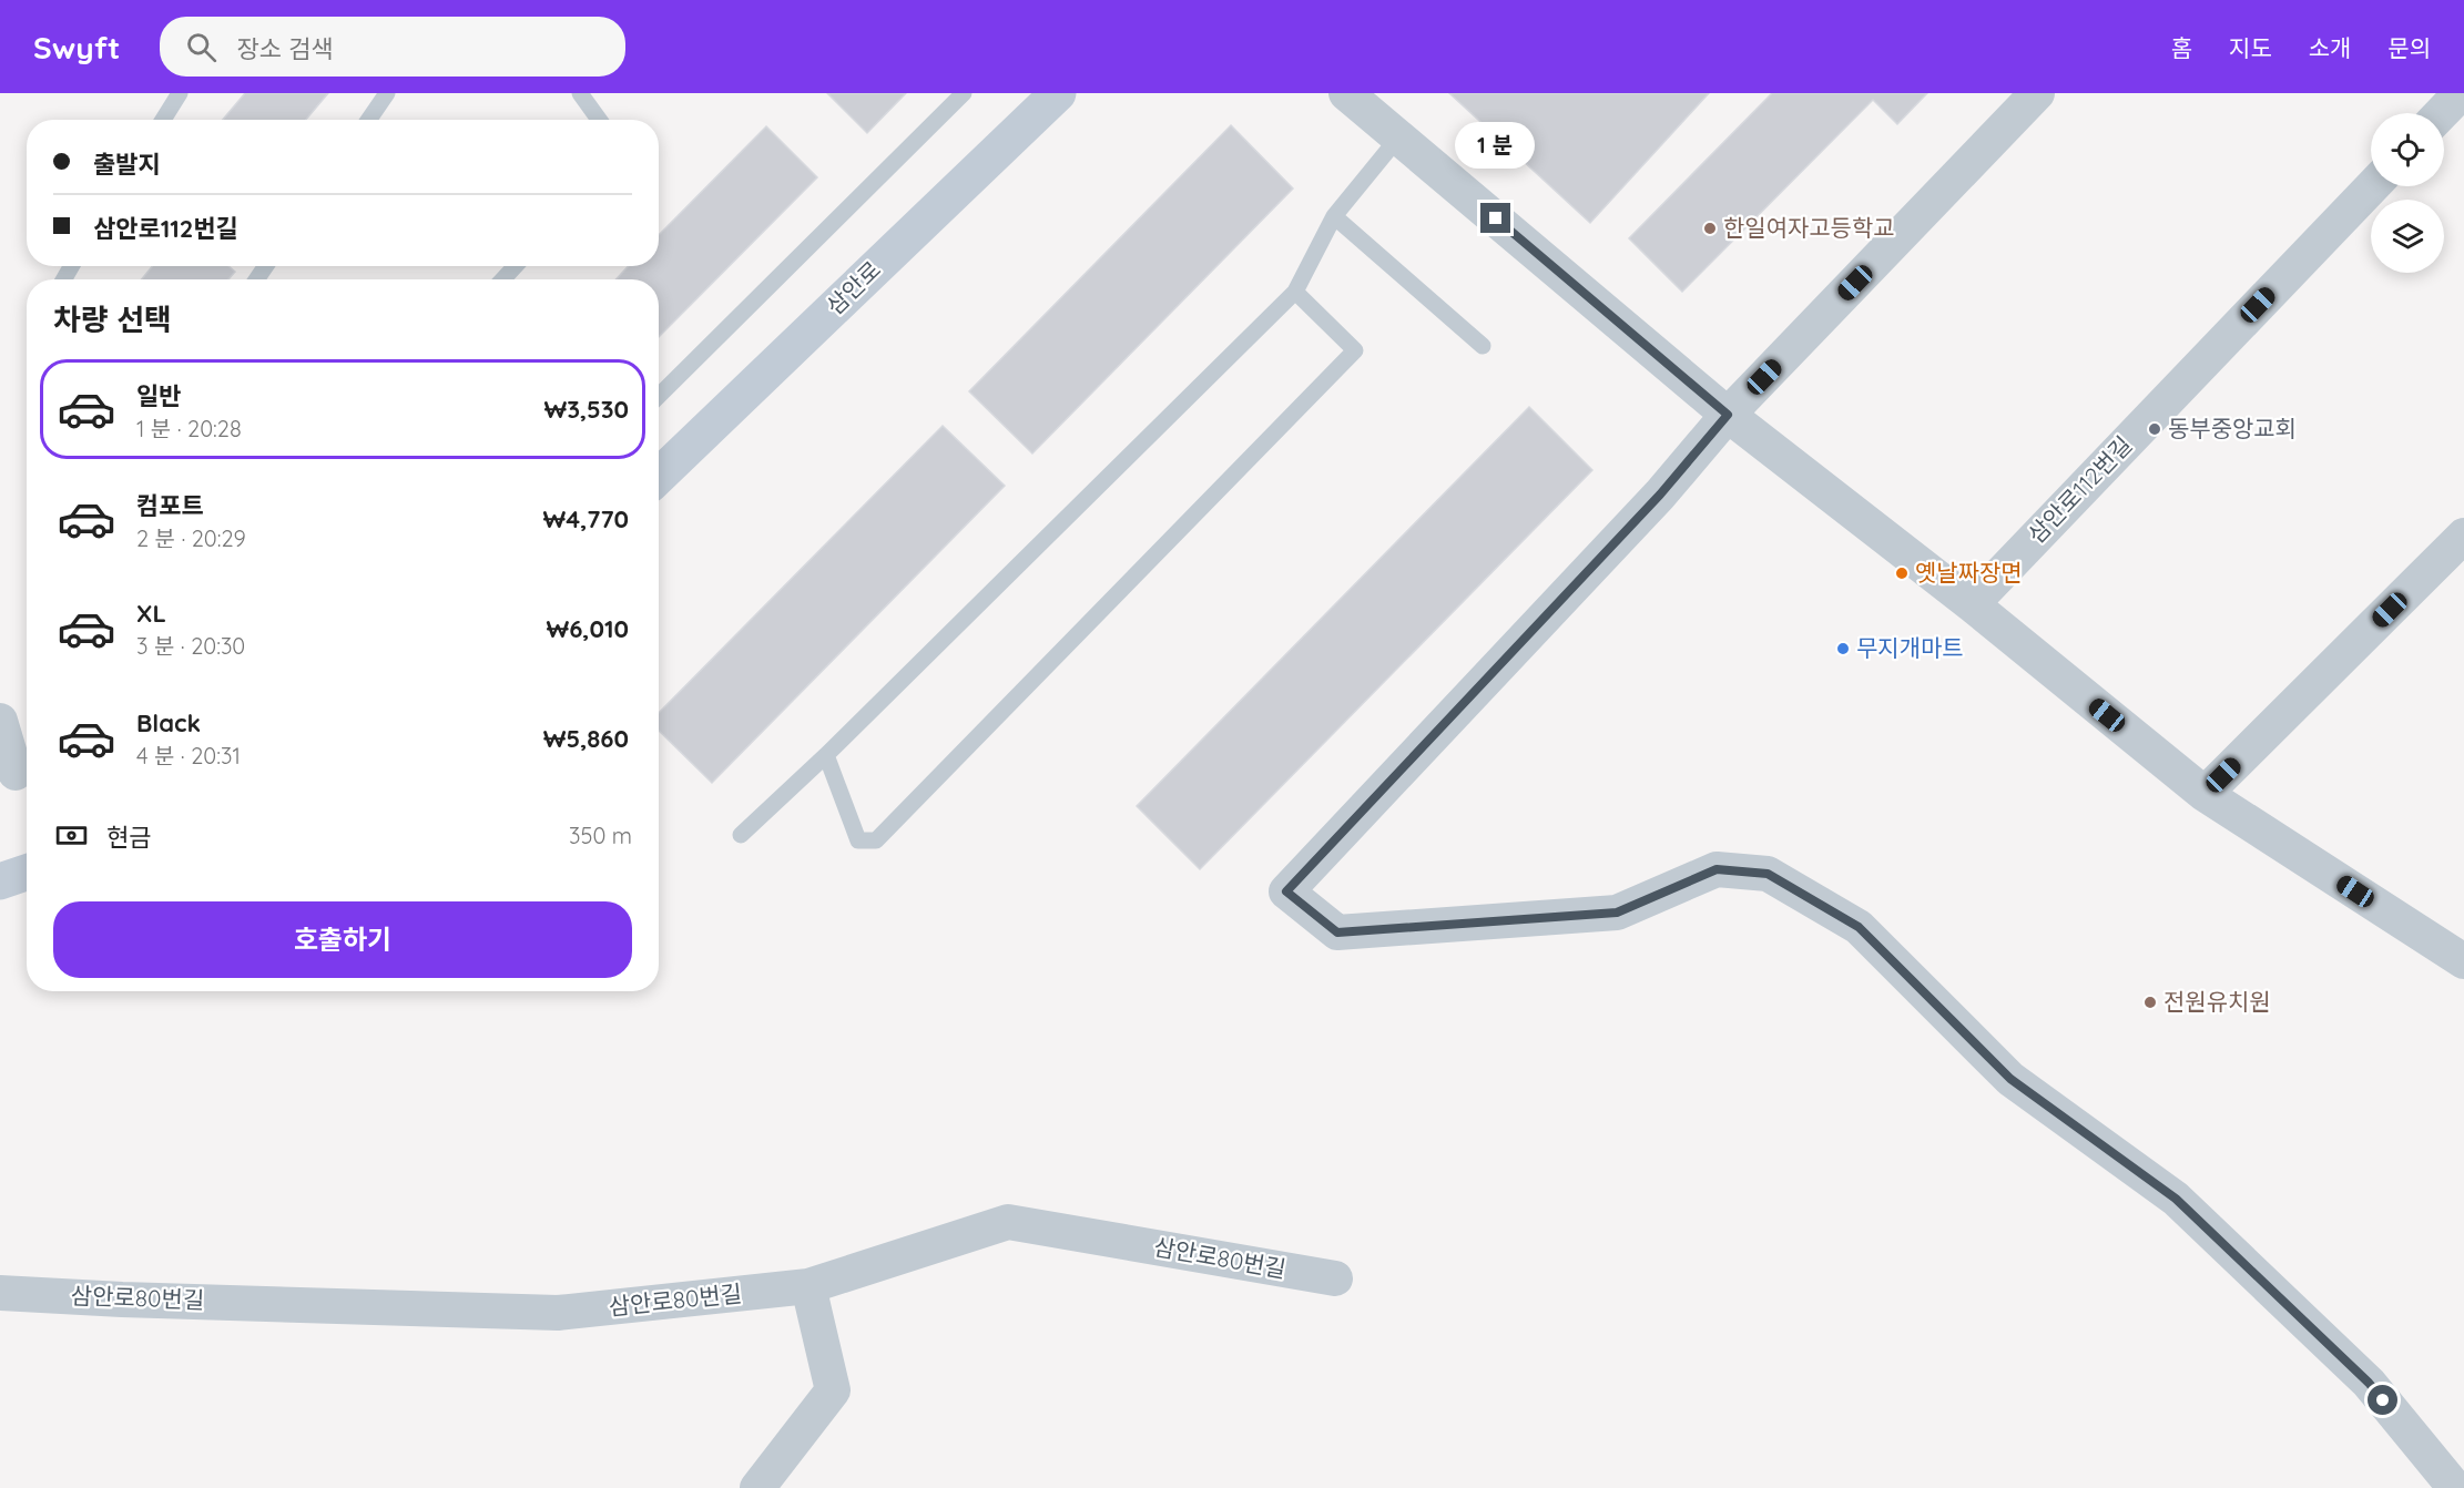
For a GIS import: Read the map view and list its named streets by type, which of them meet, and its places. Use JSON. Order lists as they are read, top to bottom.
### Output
{
  "streets": {
    "main road": ["삼안로"],
    "street": ["삼안로112번길", "삼안로80번길"]
  },
  "places": [
    "한일여자고등학교",
    "동부중앙교회",
    "옛날짜장면",
    "무지개마트",
    "전원유치원"
  ],
  "page": {
    "header": "Swyft",
    "search": "장소 검색",
    "nav": [
      "홈",
      "지도",
      "소개",
      "문의"
    ],
    "banner": ["출발지", "삼안로112번길"],
    "bubble": "1 분",
    "heading": "차량 선택",
    "list": [
      {
        "name": "일반",
        "note": "1 분 · 20:28",
        "value": "₩3,530"
      },
      {
        "name": "컴포트",
        "note": "2 분 · 20:29",
        "value": "₩4,770"
      },
      {
        "name": "XL",
        "note": "3 분 · 20:30",
        "value": "₩6,010"
      },
      {
        "name": "Black",
        "note": "4 분 · 20:31",
        "value": "₩5,860"
      }
    ],
    "pay": ["현금", "350 m"],
    "buttons": "호출하기"
  }
}
